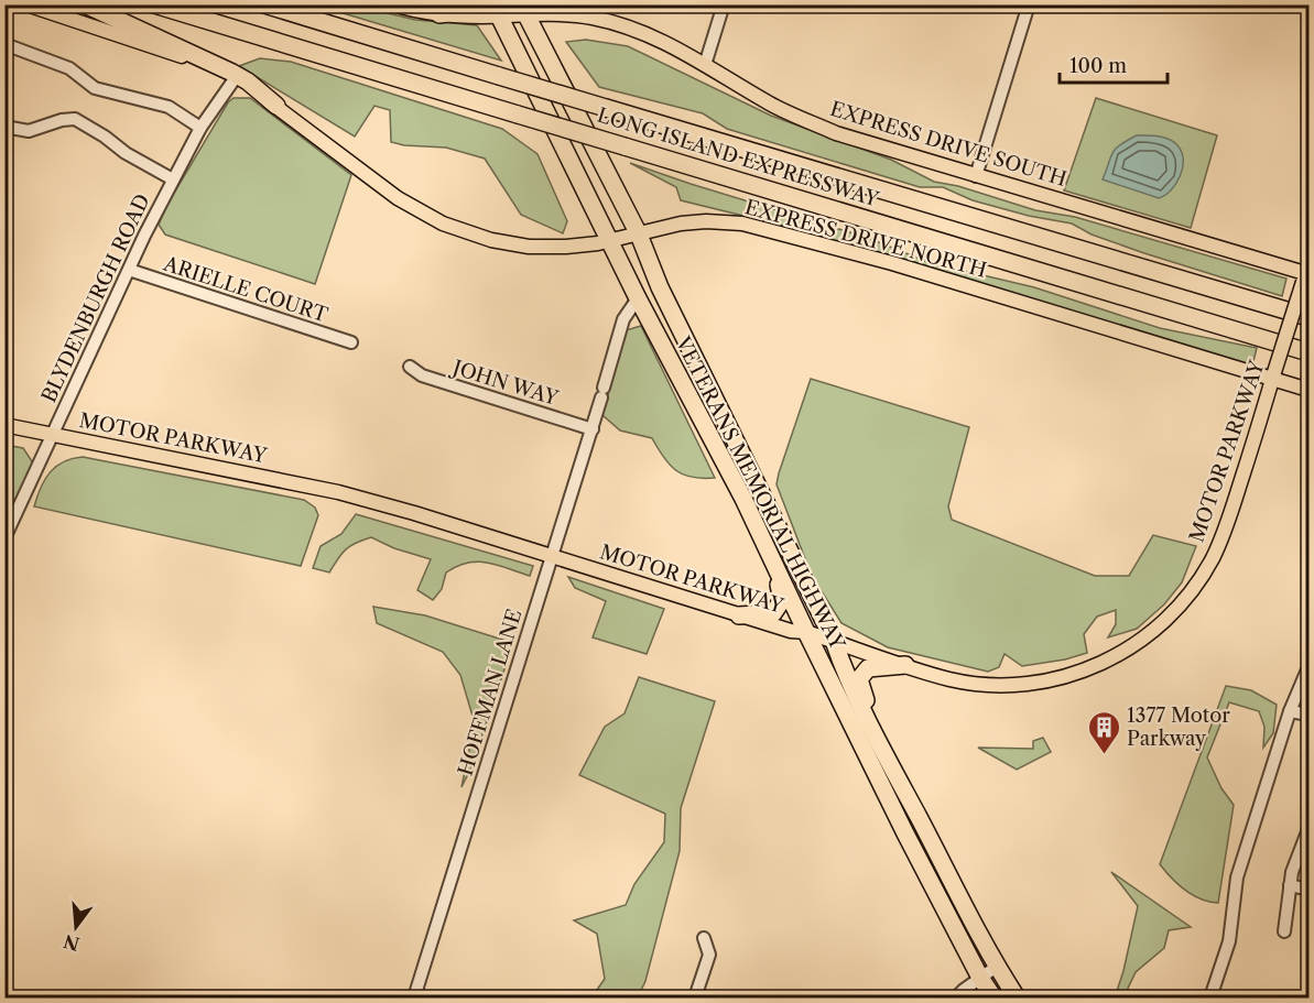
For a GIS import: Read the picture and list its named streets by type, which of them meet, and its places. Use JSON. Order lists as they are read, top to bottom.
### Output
{
  "streets": {
    "highway": ["LONG ISLAND EXPRESSWAY", "VETERANS MEMORIAL HIGHWAY"],
    "main road": ["EXPRESS DRIVE SOUTH", "EXPRESS DRIVE NORTH", "MOTOR PARKWAY"],
    "street": [
      "ARIELLE COURT",
      "BLYDENBURGH ROAD",
      "JOHN WAY",
      "HOFFMAN LANE"
    ]
  },
  "crossings": [
    ["EXPRESS DRIVE SOUTH", "MOTOR PARKWAY"],
    ["EXPRESS DRIVE SOUTH", "VETERANS MEMORIAL HIGHWAY"],
    ["EXPRESS DRIVE NORTH", "BLYDENBURGH ROAD"],
    ["EXPRESS DRIVE NORTH", "MOTOR PARKWAY"],
    ["EXPRESS DRIVE NORTH", "VETERANS MEMORIAL HIGHWAY"],
    ["ARIELLE COURT", "BLYDENBURGH ROAD"],
    ["BLYDENBURGH ROAD", "MOTOR PARKWAY"],
    ["JOHN WAY", "HOFFMAN LANE"],
    ["MOTOR PARKWAY", "VETERANS MEMORIAL HIGHWAY"],
    ["MOTOR PARKWAY", "HOFFMAN LANE"],
    ["VETERANS MEMORIAL HIGHWAY", "HOFFMAN LANE"]
  ],
  "places": {
    "building": ["1377 Motor Parkway"]
  },
  "scale_bar": "100 m",
  "north": "bottom"
}
